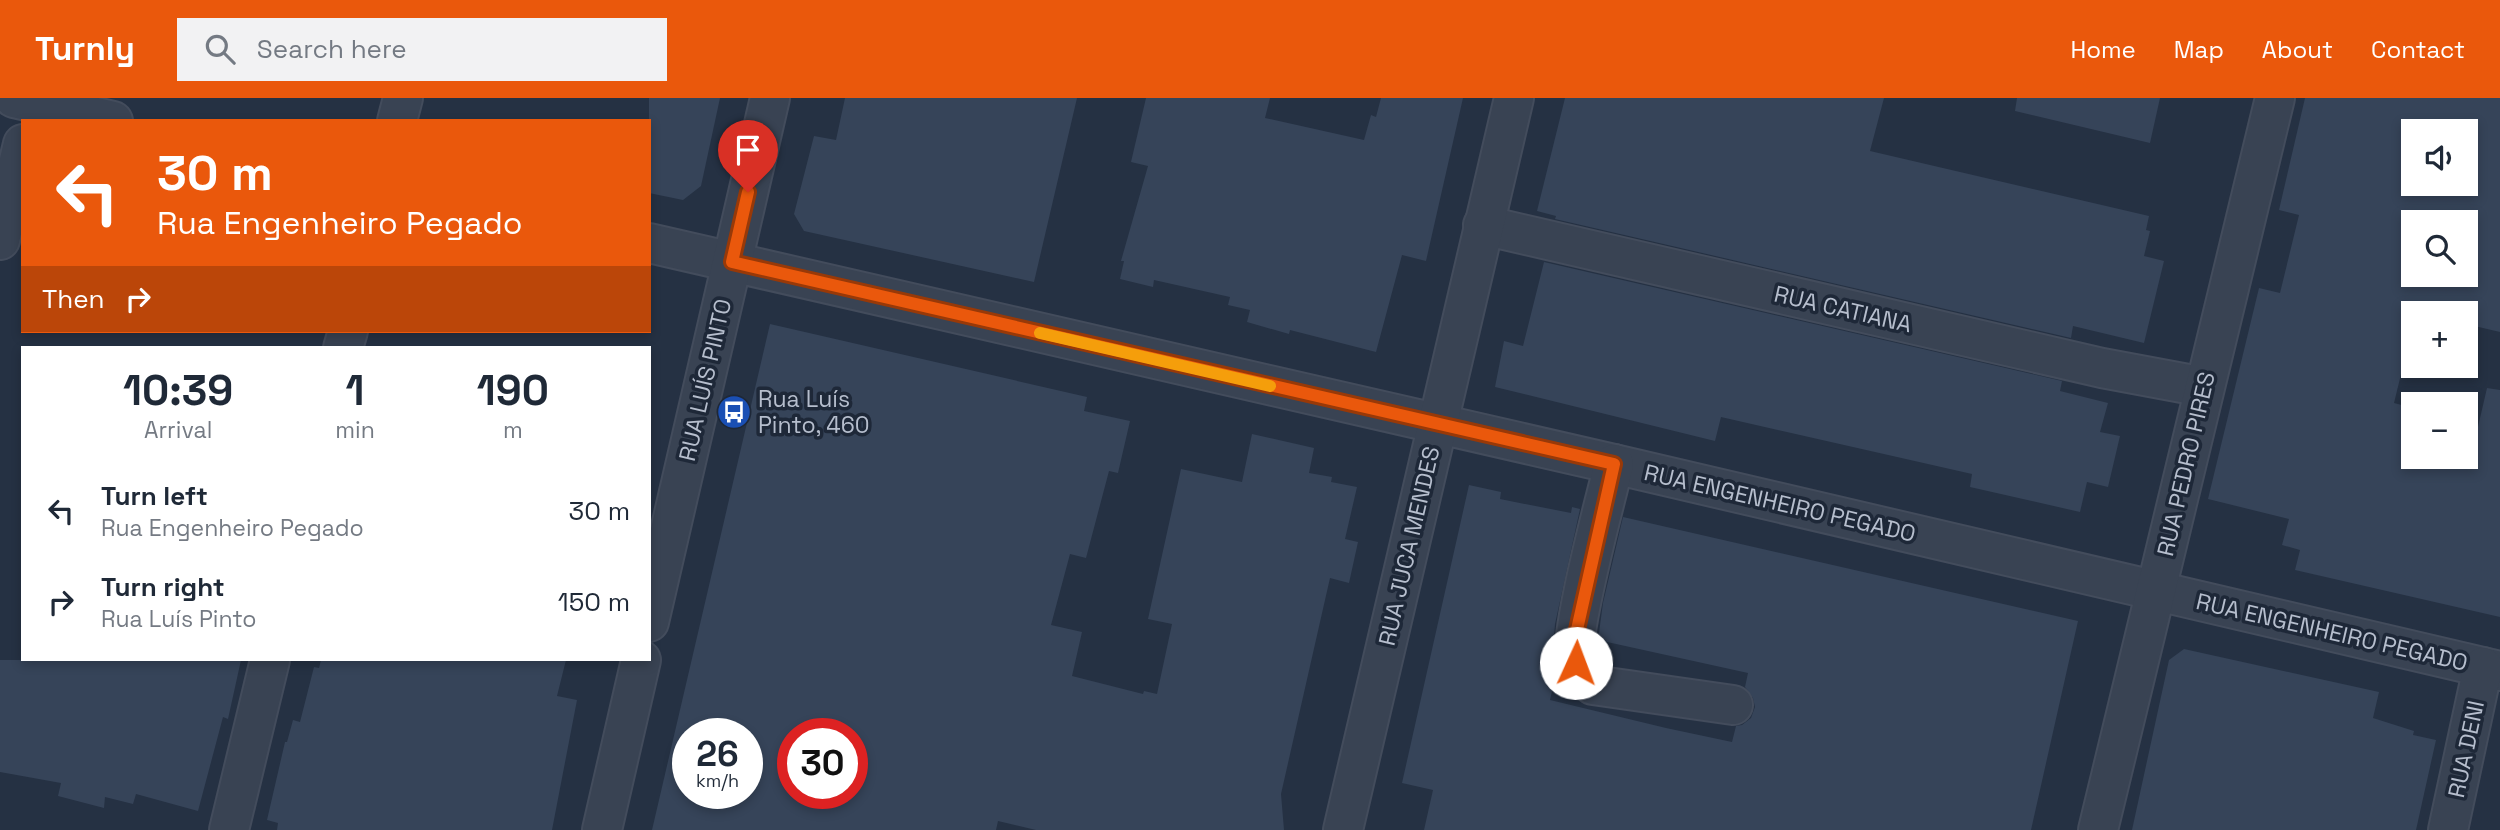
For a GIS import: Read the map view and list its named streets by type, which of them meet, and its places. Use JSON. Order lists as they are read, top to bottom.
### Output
{
  "streets": {
    "street": [
      "RUA CATIANA",
      "RUA LUÍS PINTO",
      "RUA PEDRO PIRES",
      "RUA ENGENHEIRO PEGADO",
      "RUA JUCA MENDES",
      "RUA DENI"
    ]
  },
  "crossings": [
    ["RUA CATIANA", "RUA PEDRO PIRES"],
    ["RUA CATIANA", "RUA JUCA MENDES"],
    ["RUA LUÍS PINTO", "RUA ENGENHEIRO PEGADO"],
    ["RUA PEDRO PIRES", "RUA ENGENHEIRO PEGADO"],
    ["RUA ENGENHEIRO PEGADO", "RUA JUCA MENDES"],
    ["RUA ENGENHEIRO PEGADO", "RUA DENI"]
  ],
  "places": {
    "bus stop": ["Rua Luís Pinto, 460"]
  },
  "page": {
    "header": "Turnly",
    "search": "Search here",
    "nav": [
      "Home",
      "Map",
      "About",
      "Contact"
    ],
    "map_buttons": ["+", "−"],
    "turn": ["30 m", "Rua Engenheiro Pegado"],
    "then": "Then",
    "eta": [
      "10:39",
      "Arrival",
      "1",
      "min",
      "190",
      "m"
    ],
    "list": [
      {
        "name": "Turn left",
        "note": "Rua Engenheiro Pegado",
        "value": "30 m"
      },
      {
        "name": "Turn right",
        "note": "Rua Luís Pinto",
        "value": "150 m"
      }
    ],
    "speed": "26 km/h",
    "limit": "30"
  }
}
